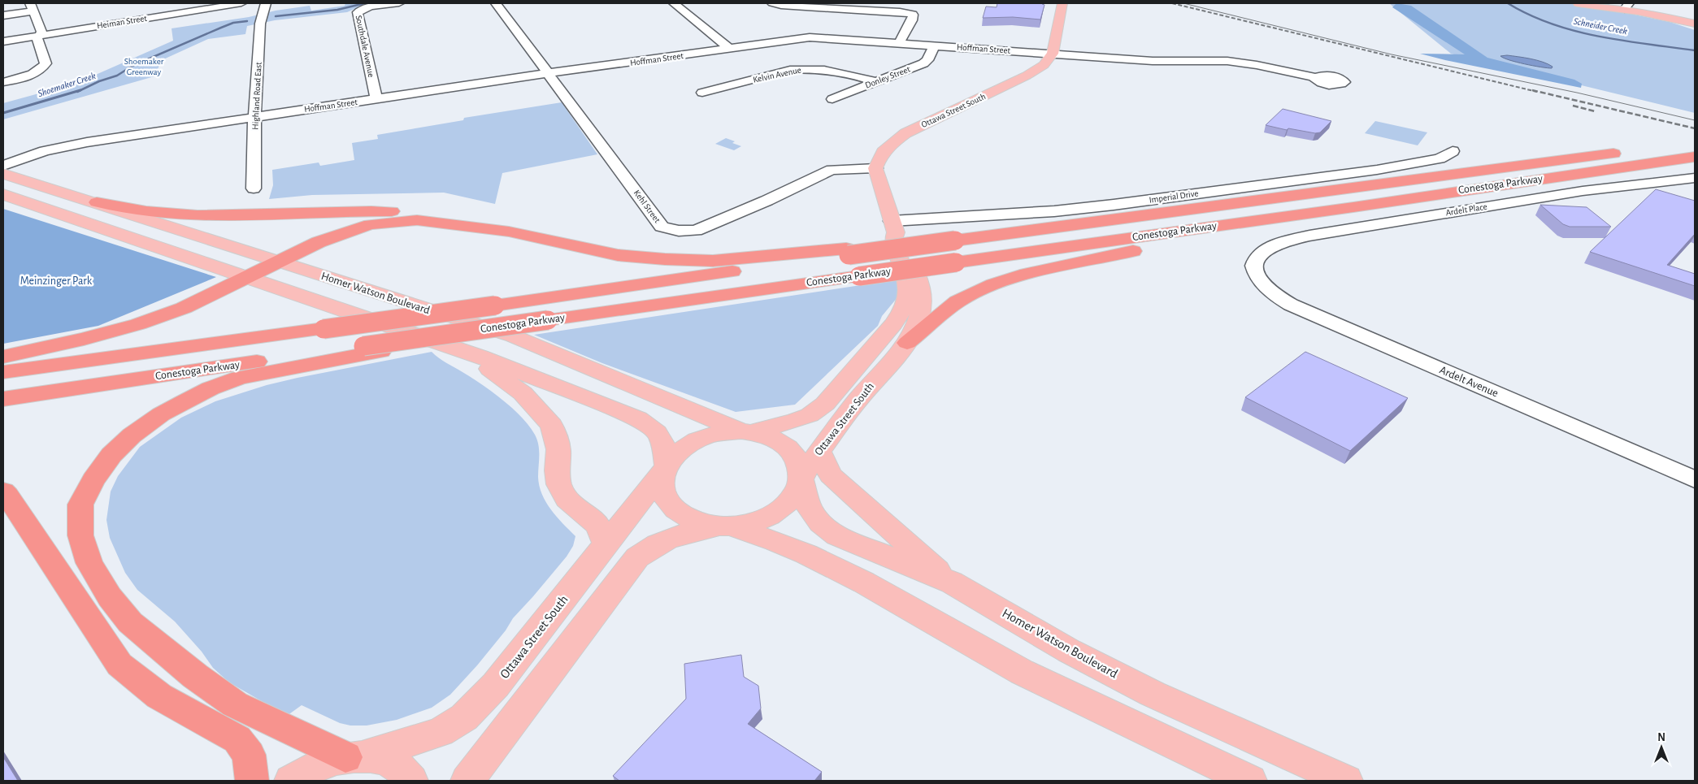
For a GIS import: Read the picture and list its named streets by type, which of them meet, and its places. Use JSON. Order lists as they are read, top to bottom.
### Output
{
  "streets": {
    "highway": ["Conestoga Parkway"],
    "main road": ["Ottawa Street South", "Homer Watson Boulevard"],
    "street": [
      "Heiman Street",
      "Southdale Avenue",
      "Hoffman Street",
      "Kelvin Avenue",
      "Donley Street",
      "Highland Road East",
      "Imperial Drive",
      "Kehl Street",
      "Ardelt Place",
      "Ardelt Avenue"
    ]
  },
  "crossings": [
    ["Southdale Avenue", "Hoffman Street"],
    ["Hoffman Street", "Donley Street"],
    ["Hoffman Street", "Highland Road East"],
    ["Hoffman Street", "Ottawa Street South"],
    ["Hoffman Street", "Kehl Street"],
    ["Kelvin Avenue", "Donley Street"],
    ["Ottawa Street South", "Imperial Drive"],
    ["Ottawa Street South", "Kehl Street"],
    ["Ottawa Street South", "Homer Watson Boulevard"],
    ["Ardelt Place", "Ardelt Avenue"]
  ],
  "water": ["Schneider Creek", "Shoemaker Creek"],
  "parks": ["Shoemaker Greenway", "Meinzinger Park"],
  "north": "top"
}
